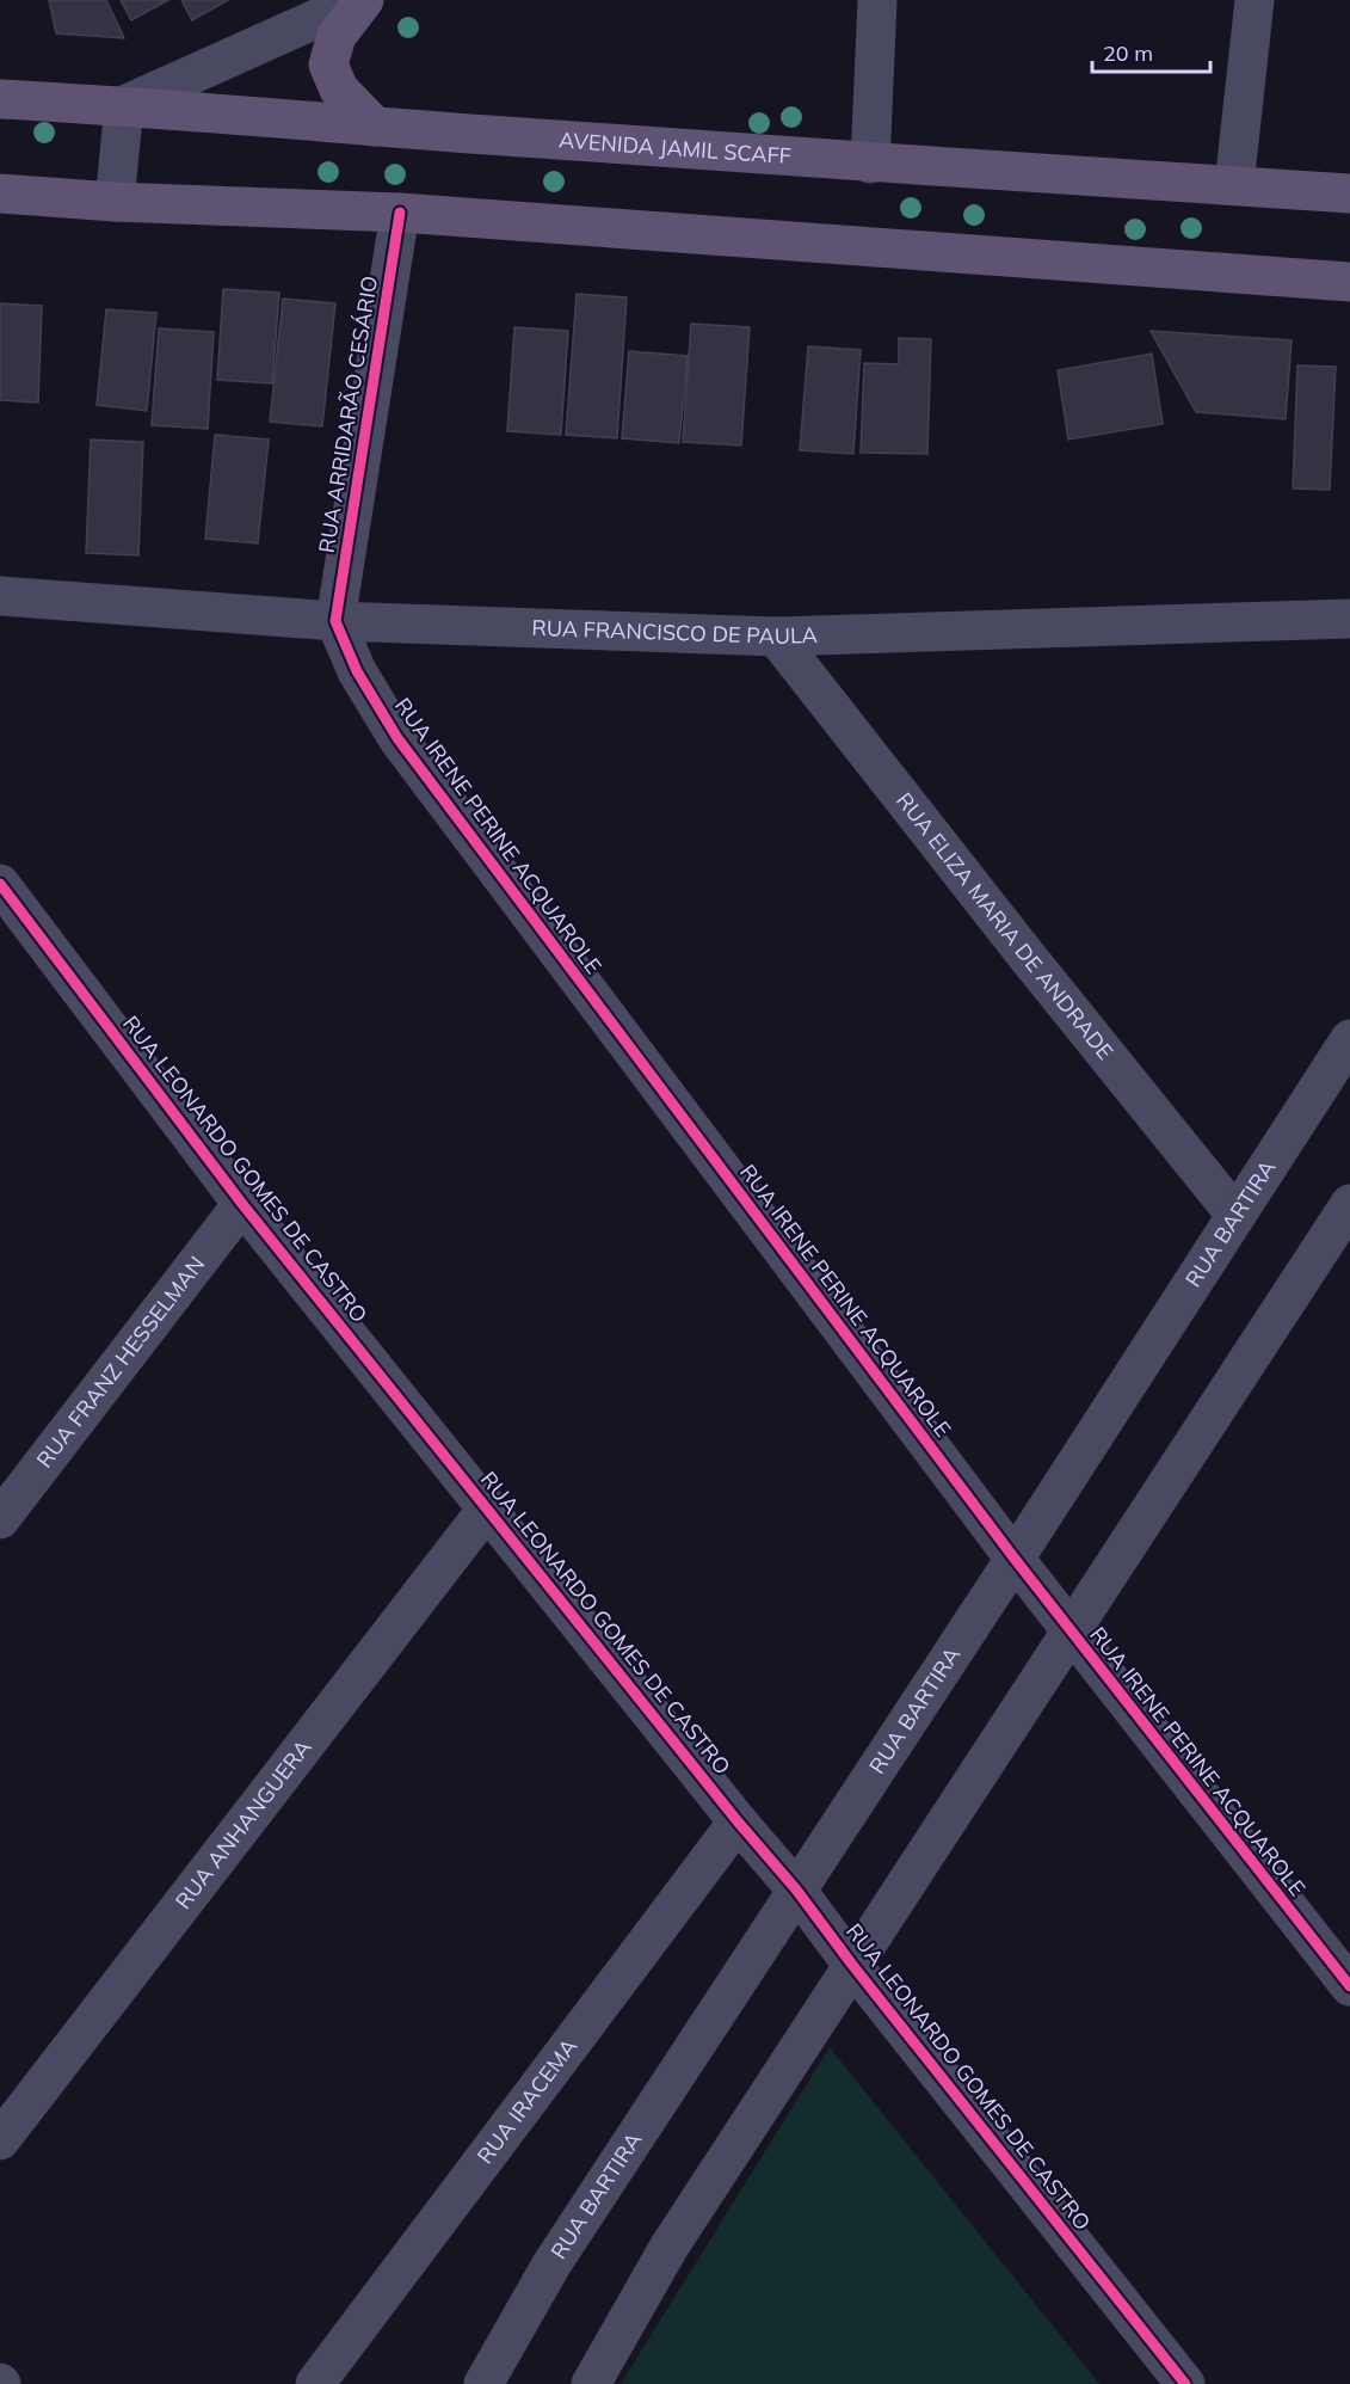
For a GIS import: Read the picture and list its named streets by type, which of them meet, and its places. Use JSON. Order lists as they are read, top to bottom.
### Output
{
  "streets": {
    "main road": ["AVENIDA JAMIL SCAFF"],
    "street": [
      "RUA ARRIDARÃO CESÁRIO",
      "RUA FRANCISCO DE PAULA",
      "RUA IRENE PERINE ACQUAROLE",
      "RUA ELIZA MARIA DE ANDRADE",
      "RUA LEONARDO GOMES DE CASTRO",
      "RUA BARTIRA",
      "RUA FRANZ HESSELMAN",
      "RUA ANHANGUERA",
      "RUA IRACEMA"
    ]
  },
  "crossings": [
    ["RUA ARRIDARÃO CESÁRIO", "RUA FRANCISCO DE PAULA"],
    ["RUA ARRIDARÃO CESÁRIO", "RUA IRENE PERINE ACQUAROLE"],
    ["RUA FRANCISCO DE PAULA", "RUA IRENE PERINE ACQUAROLE"],
    ["RUA FRANCISCO DE PAULA", "RUA ELIZA MARIA DE ANDRADE"],
    ["RUA IRENE PERINE ACQUAROLE", "RUA BARTIRA"],
    ["RUA ELIZA MARIA DE ANDRADE", "RUA BARTIRA"],
    ["RUA LEONARDO GOMES DE CASTRO", "RUA BARTIRA"],
    ["RUA LEONARDO GOMES DE CASTRO", "RUA FRANZ HESSELMAN"],
    ["RUA LEONARDO GOMES DE CASTRO", "RUA ANHANGUERA"],
    ["RUA LEONARDO GOMES DE CASTRO", "RUA IRACEMA"]
  ],
  "scale_bar": "20 m"
}
